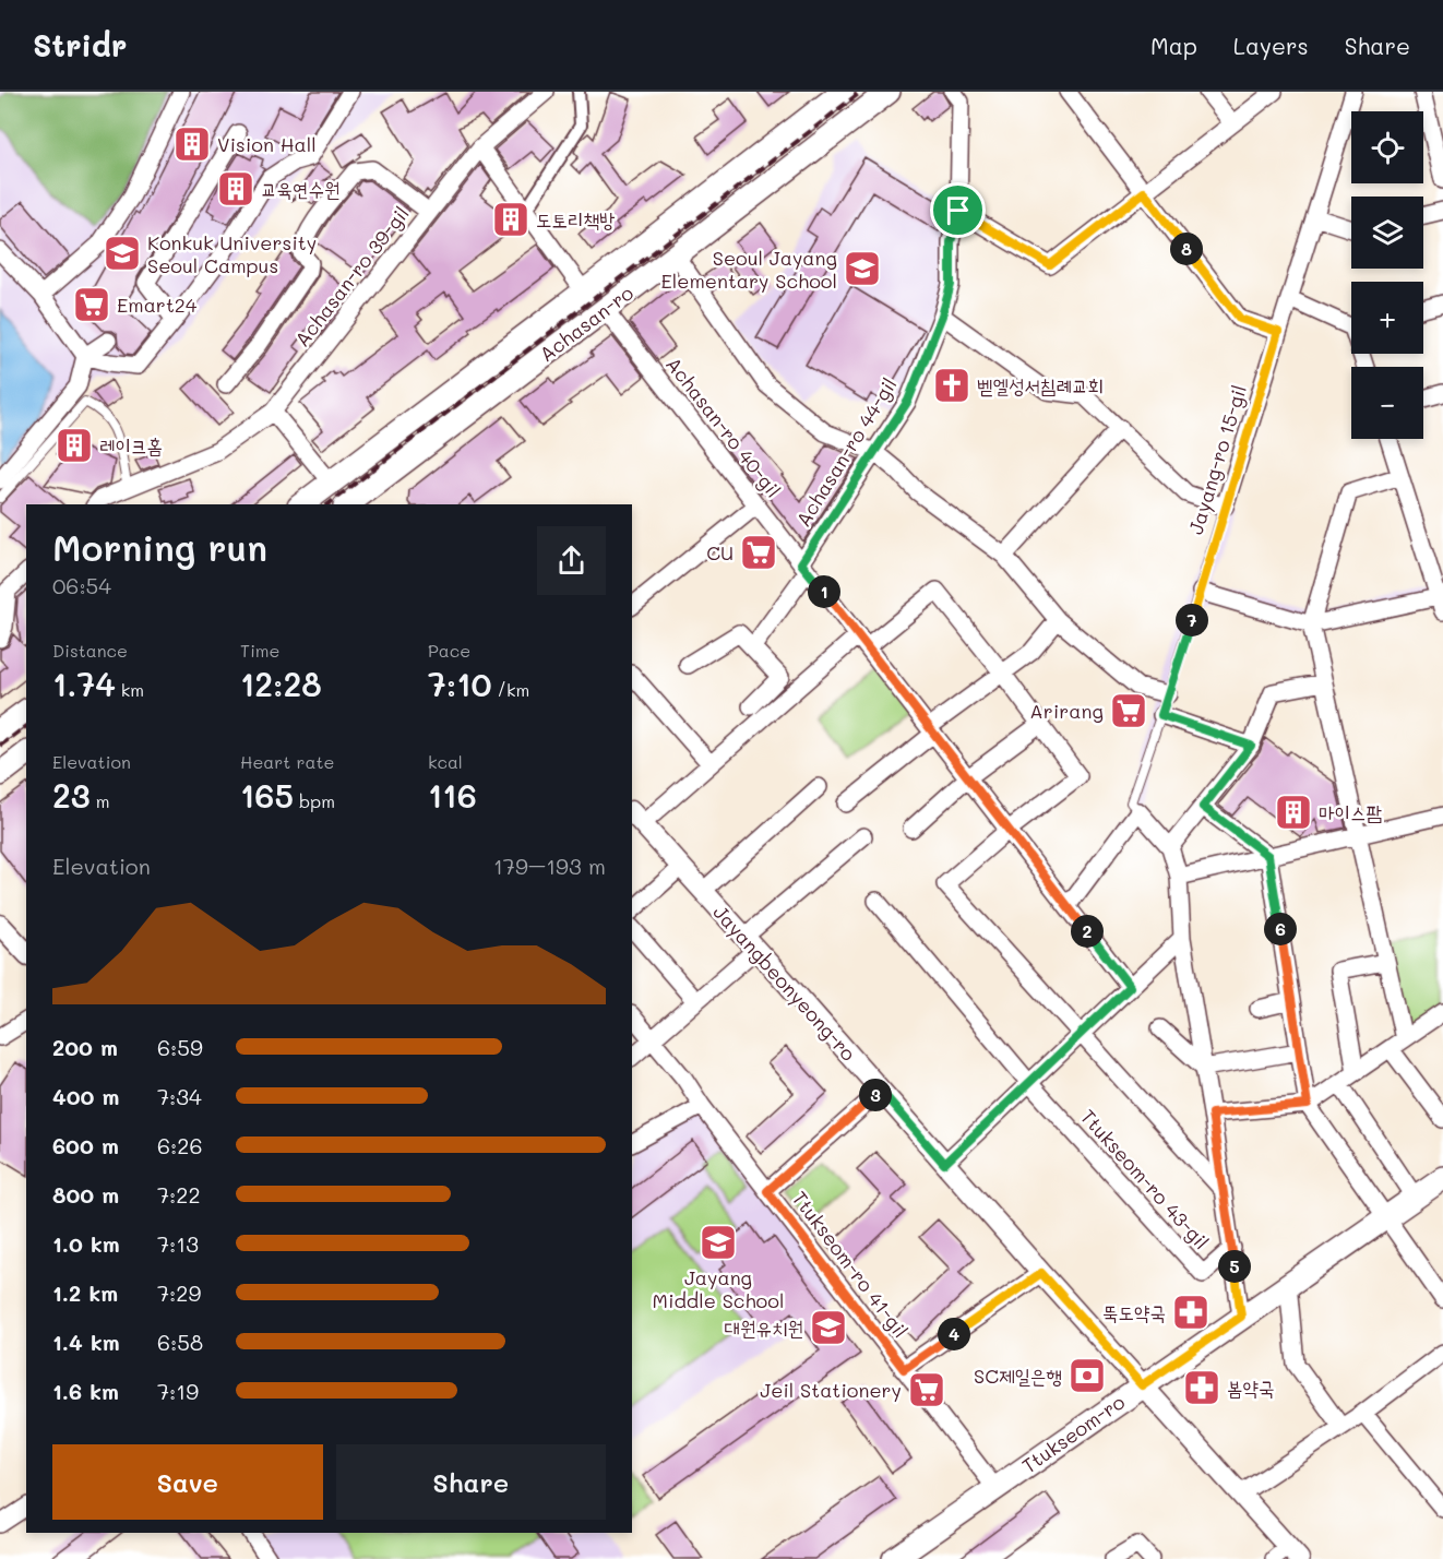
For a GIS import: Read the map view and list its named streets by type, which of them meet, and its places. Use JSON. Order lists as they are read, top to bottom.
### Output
{
  "streets": {
    "main road": ["Achasan-ro", "Ttukseom-ro"],
    "street": [
      "Achasan-ro 39-gil",
      "Achasan-ro 40-gil",
      "Achasan-ro 44-gil",
      "Jayang-ro 15-gil",
      "Jayangbeonyeong-ro",
      "Ttukseom-ro 43-gil",
      "Ttukseom-ro 41-gil"
    ]
  },
  "crossings": [
    ["Achasan-ro", "Achasan-ro 40-gil"],
    ["Achasan-ro 40-gil", "Achasan-ro 44-gil"],
    ["Jayangbeonyeong-ro", "Ttukseom-ro 41-gil"],
    ["Jayangbeonyeong-ro", "Ttukseom-ro"],
    ["Ttukseom-ro 43-gil", "Ttukseom-ro"],
    ["Ttukseom-ro 41-gil", "Ttukseom-ro"]
  ],
  "places": {
    "building": [
      "Vision Hall",
      "교육연수원",
      "도토리책방",
      "레이크홈",
      "마이스팜"
    ],
    "school or university": [
      "Konkuk University Seoul Campus",
      "Seoul Jayang Elementary School",
      "Jayang Middle School",
      "대원유치원"
    ],
    "supermarket": [
      "Emart24",
      "CU",
      "Arirang",
      "Jeil Stationery"
    ],
    "church": ["벧엘성서침례교회"],
    "pharmacy": ["뚝도약국", "봄약국"],
    "bank": ["SC제일은행"]
  },
  "page": {
    "header": "Stridr",
    "nav": ["Map", "Layers", "Share"],
    "map_buttons": ["+", "−"],
    "pins": [
      "8",
      "1",
      "7",
      "6",
      "2",
      "3",
      "5",
      "4"
    ],
    "heading": ["Morning run", "06:54"],
    "stats": [
      ["Distance", "1.74 km"],
      ["Time", "12:28"],
      ["Pace", "7:10 /km"],
      ["Elevation", "23 m"],
      ["Heart rate", "165 bpm"],
      ["kcal", "116"]
    ],
    "chart": ["Elevation", "179–193 m"],
    "list": [
      {
        "name": "200 m",
        "note": "6:59"
      },
      {
        "name": "400 m",
        "note": "7:34"
      },
      {
        "name": "600 m",
        "note": "6:26"
      },
      {
        "name": "800 m",
        "note": "7:22"
      },
      {
        "name": "1.0 km",
        "note": "7:13"
      },
      {
        "name": "1.2 km",
        "note": "7:29"
      },
      {
        "name": "1.4 km",
        "note": "6:58"
      },
      {
        "name": "1.6 km",
        "note": "7:19"
      }
    ],
    "buttons": ["Save", "Share"]
  }
}
